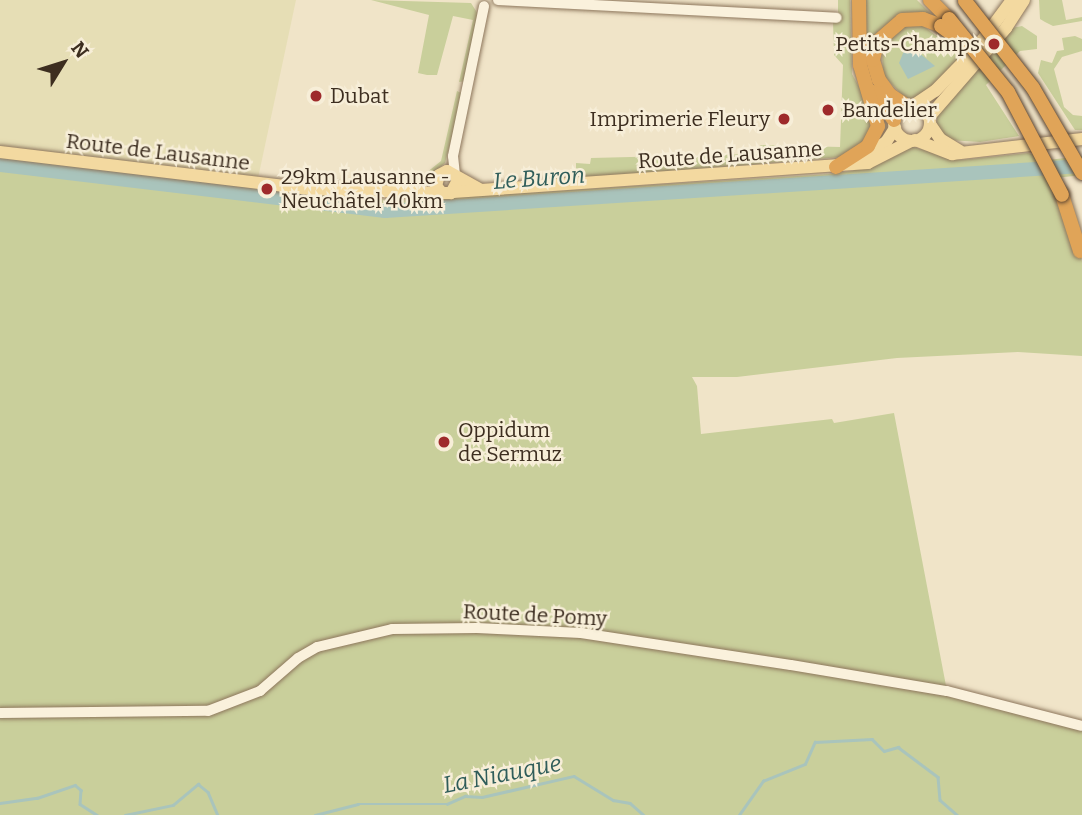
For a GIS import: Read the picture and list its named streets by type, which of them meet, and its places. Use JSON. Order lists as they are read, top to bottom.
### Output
{
  "streets": {
    "main road": ["Route de Lausanne"],
    "street": ["Route de Pomy"]
  },
  "water": ["Le Buron", "La Niauque"],
  "places": [
    "Petits-Champs",
    "Dubat",
    "Bandelier",
    "Imprimerie Fleury",
    "29km Lausanne - Neuchâtel 40km",
    "Oppidum de Sermuz"
  ],
  "north": "top right"
}
